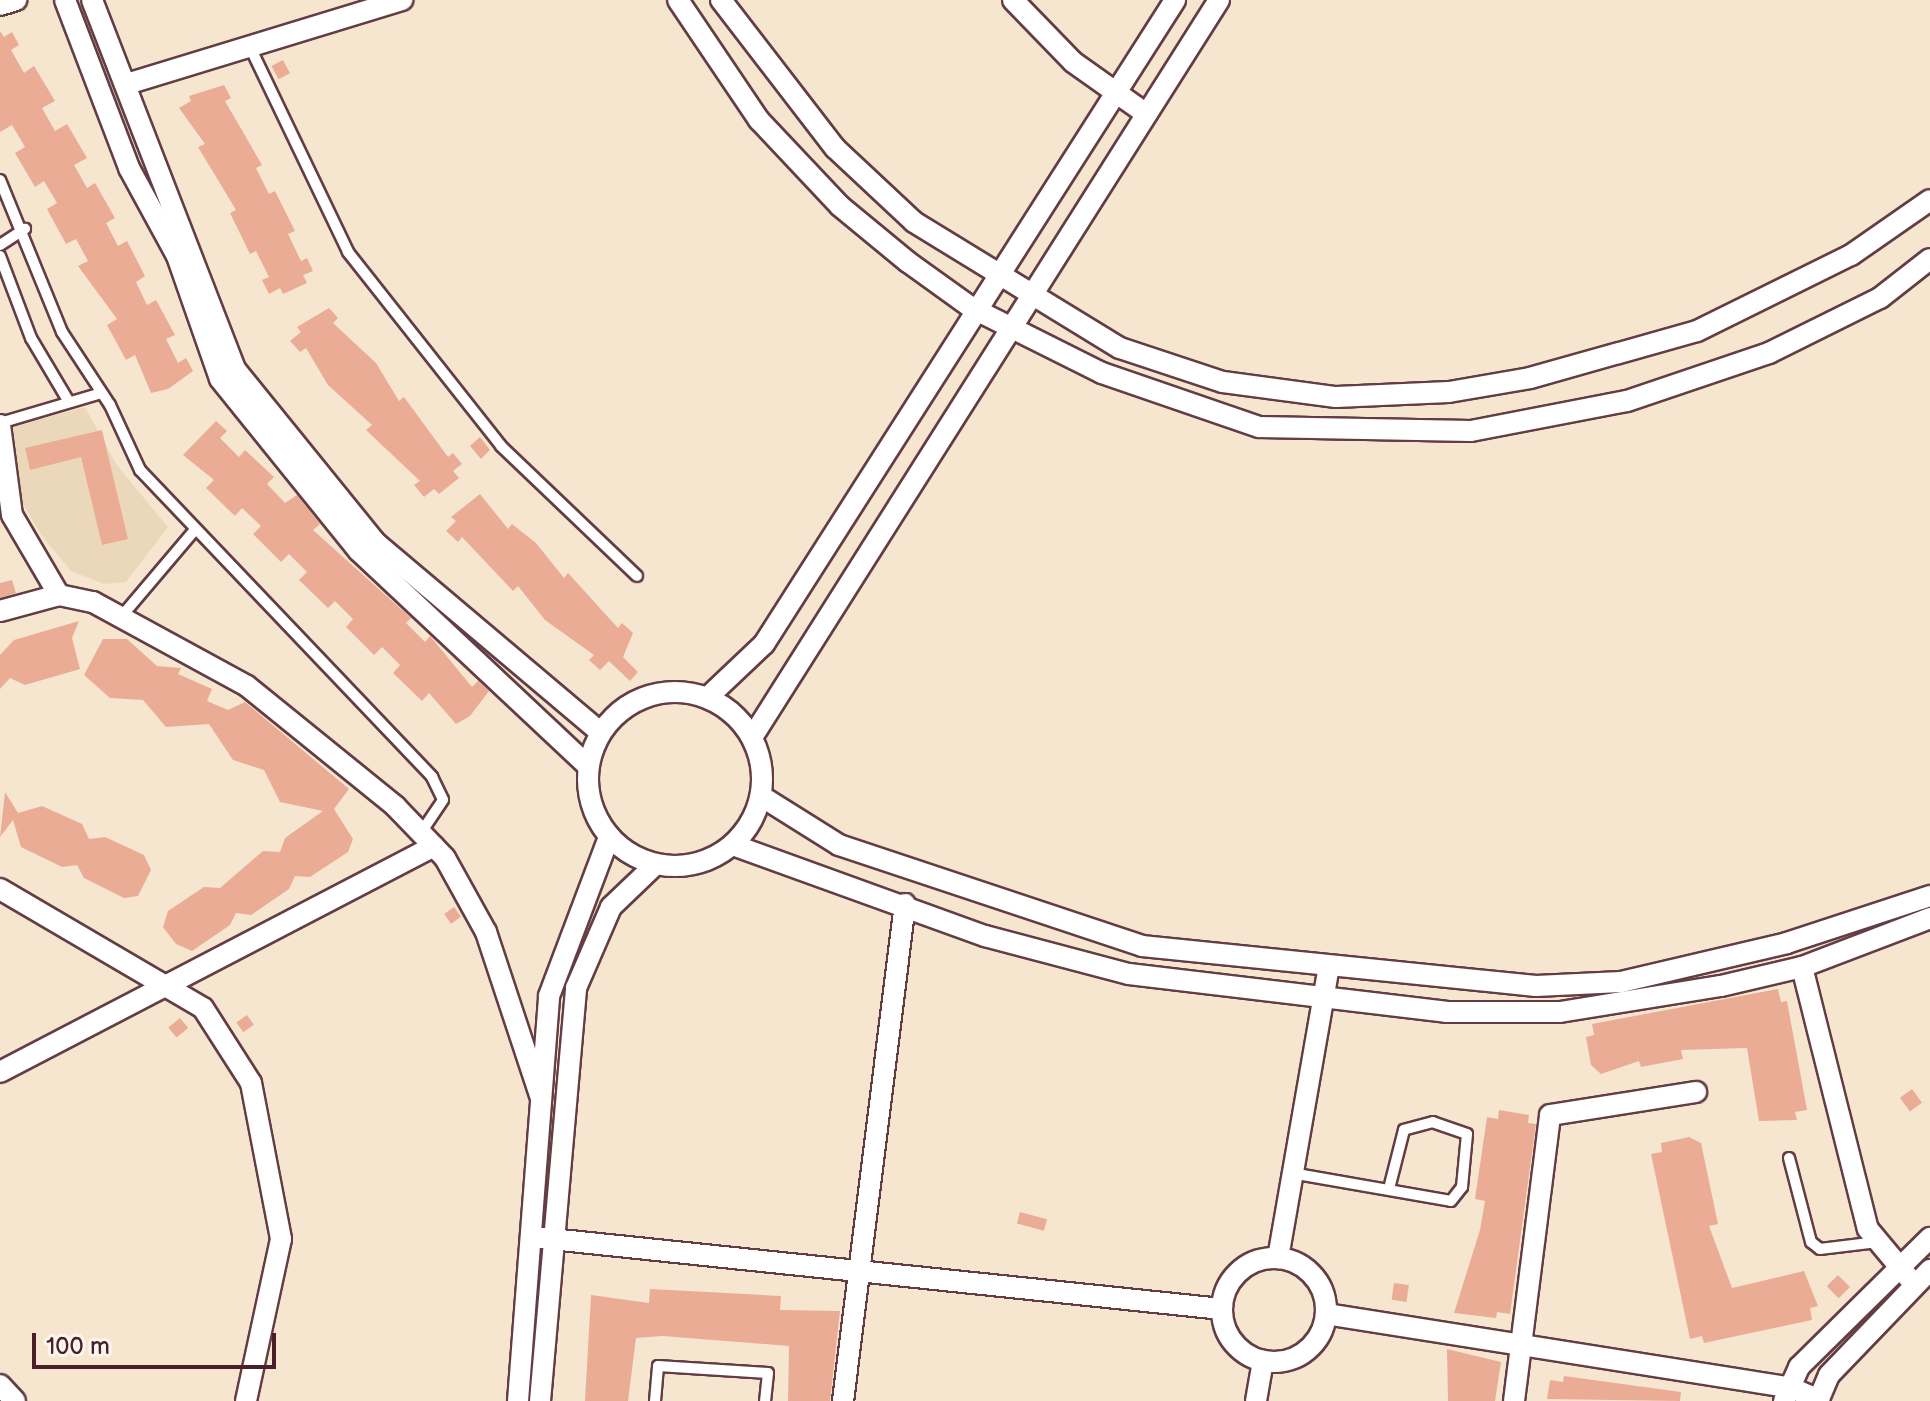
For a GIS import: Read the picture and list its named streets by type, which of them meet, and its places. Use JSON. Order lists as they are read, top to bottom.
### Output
{
  "scale_bar": "100 m"
}
